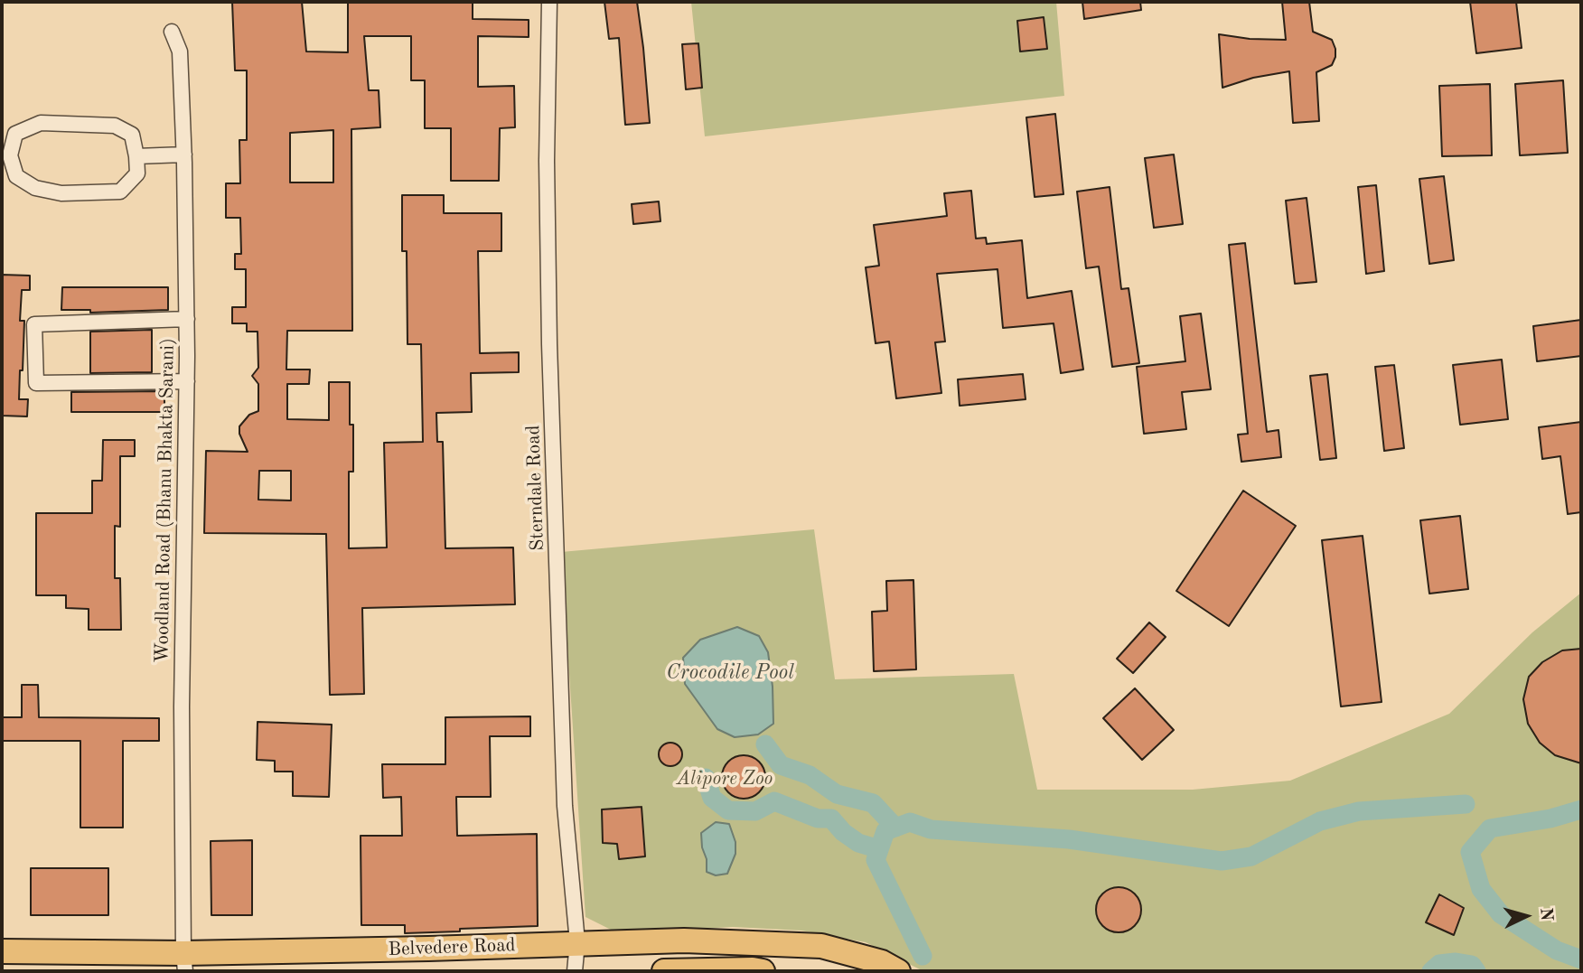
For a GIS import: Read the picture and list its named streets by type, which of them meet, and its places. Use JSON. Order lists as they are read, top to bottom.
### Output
{
  "streets": {
    "highway": ["Belvedere Road"],
    "street": ["Sterndale Road", "Woodland Road (Bhanu Bhakta Sarani)"]
  },
  "crossings": [
    ["Sterndale Road", "Belvedere Road"],
    ["Woodland Road (Bhanu Bhakta Sarani)", "Belvedere Road"]
  ],
  "water": ["Crocodile Pool"],
  "parks": ["Alipore Zoo"],
  "north": "right"
}
